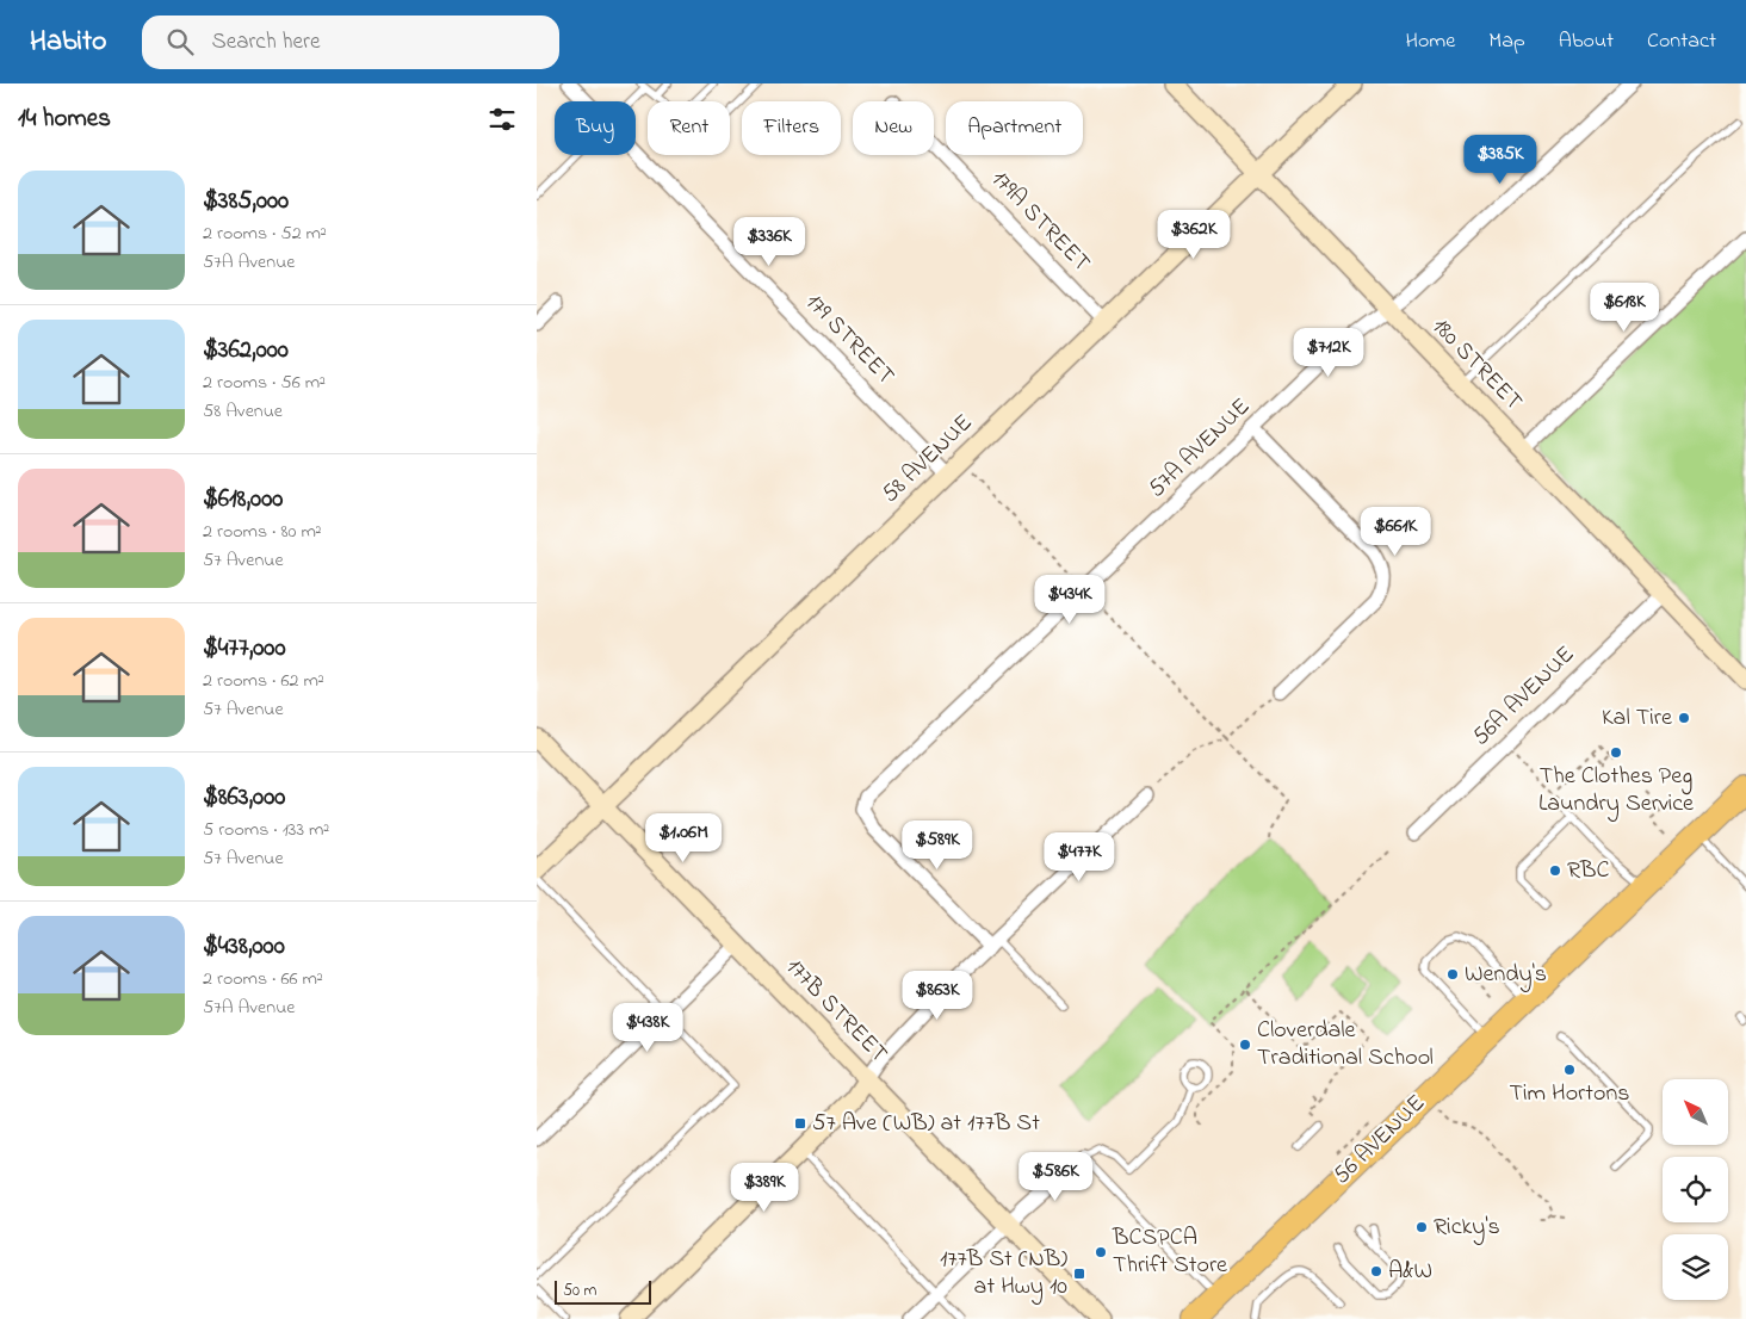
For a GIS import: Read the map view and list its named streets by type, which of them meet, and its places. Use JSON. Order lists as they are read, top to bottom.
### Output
{
  "streets": {
    "highway": ["56 AVENUE"],
    "street": [
      "179A STREET",
      "179 STREET",
      "180 STREET",
      "57A AVENUE",
      "58 AVENUE",
      "56A AVENUE",
      "177B STREET"
    ]
  },
  "crossings": [
    ["179A STREET", "58 AVENUE"],
    ["179 STREET", "58 AVENUE"],
    ["180 STREET", "57A AVENUE"],
    ["180 STREET", "58 AVENUE"],
    ["180 STREET", "56A AVENUE"],
    ["58 AVENUE", "177B STREET"]
  ],
  "places": {
    "other": [
      "Kal Tire",
      "The Clothes Peg Laundry Service",
      "RBC",
      "Wendy's",
      "Cloverdale Traditional School",
      "Tim Hortons",
      "Ricky's",
      "BCSPCA Thrift Store",
      "A&W"
    ],
    "transit": ["57 Ave (WB) at 177B St", "177B St (NB) at Hwy 10"]
  },
  "scale_bar": "50 m",
  "north": "top left",
  "page": {
    "header": "Habito",
    "search": "Search here",
    "nav": [
      "Home",
      "Map",
      "About",
      "Contact"
    ],
    "heading": "14 homes",
    "chip": [
      "Buy",
      "Rent",
      "Filters",
      "New",
      "Apartment"
    ],
    "price": [
      "$385K",
      "$362K",
      "$336K",
      "$618K",
      "$712K",
      "$661K",
      "$434K",
      "$1.06M",
      "$589K",
      "$477K",
      "$863K",
      "$438K",
      "$586K",
      "$389K"
    ],
    "list": [
      {
        "name": "$385,000",
        "note": "2 rooms · 52 m² · 57A Avenue"
      },
      {
        "name": "$362,000",
        "note": "2 rooms · 56 m² · 58 Avenue"
      },
      {
        "name": "$618,000",
        "note": "2 rooms · 80 m² · 57 Avenue"
      },
      {
        "name": "$477,000",
        "note": "2 rooms · 62 m² · 57 Avenue"
      },
      {
        "name": "$863,000",
        "note": "5 rooms · 133 m² · 57 Avenue"
      },
      {
        "name": "$438,000",
        "note": "2 rooms · 66 m² · 57A Avenue"
      }
    ],
    "scale": "50 m"
  }
}
